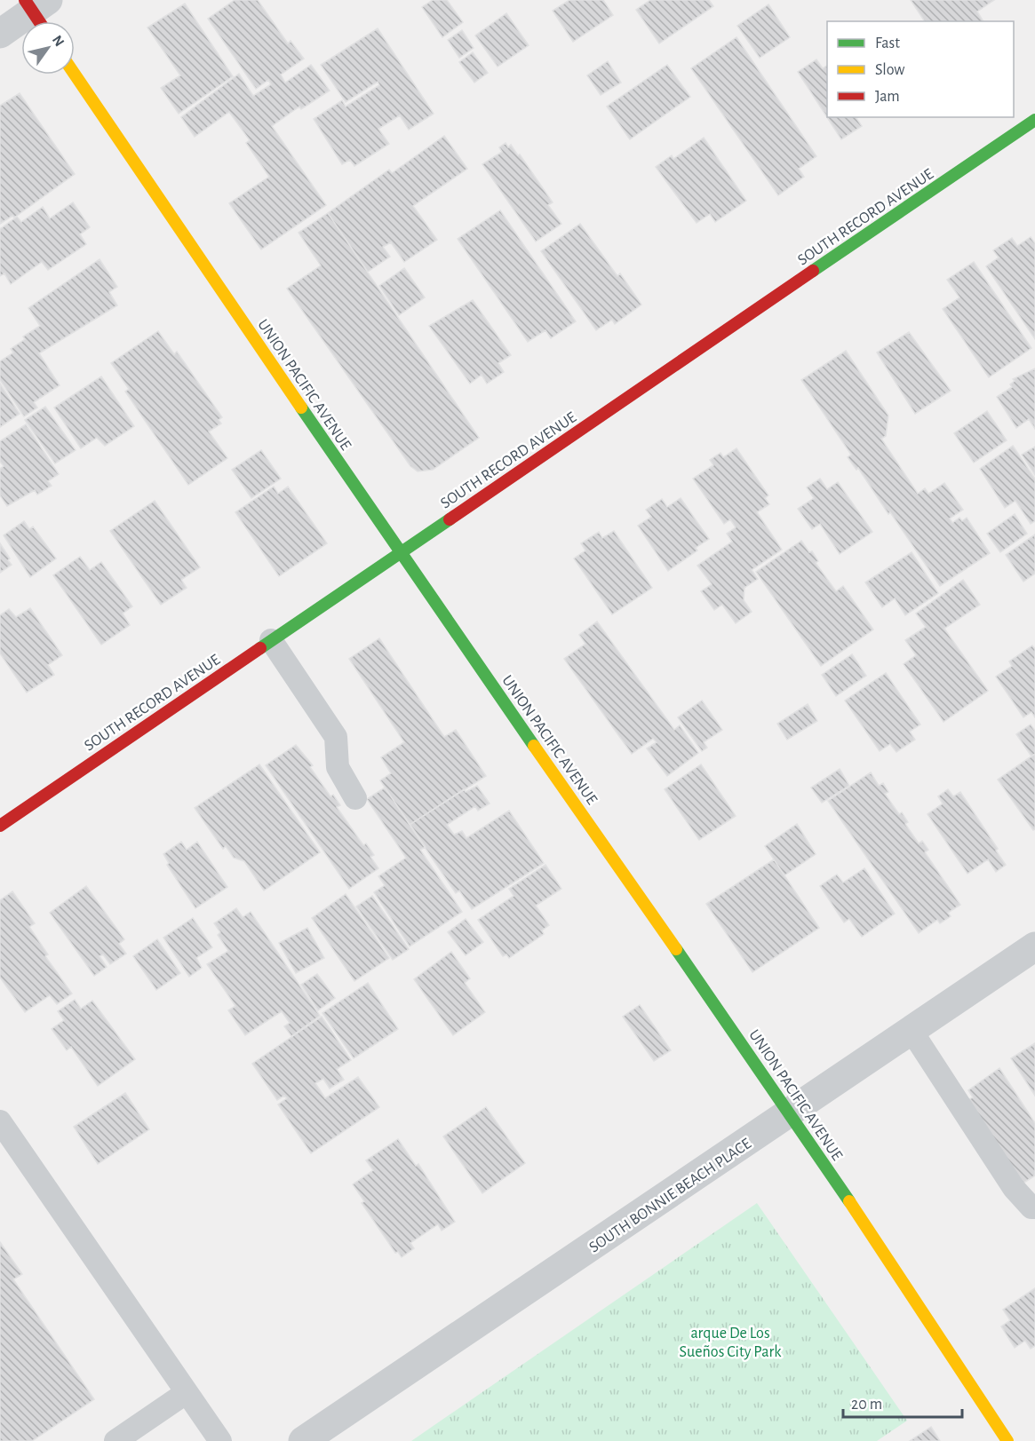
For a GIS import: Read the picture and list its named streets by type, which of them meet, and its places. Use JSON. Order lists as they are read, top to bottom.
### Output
{
  "streets": {
    "street": ["SOUTH RECORD AVENUE", "UNION PACIFIC AVENUE", "SOUTH BONNIE BEACH PLACE"]
  },
  "crossings": [
    ["SOUTH RECORD AVENUE", "UNION PACIFIC AVENUE"],
    ["UNION PACIFIC AVENUE", "SOUTH BONNIE BEACH PLACE"]
  ],
  "parks": ["arque De Los Sueños City Park"],
  "legend": ["Fast", "Slow", "Jam"],
  "scale_bar": "20 m",
  "north": "top right"
}
